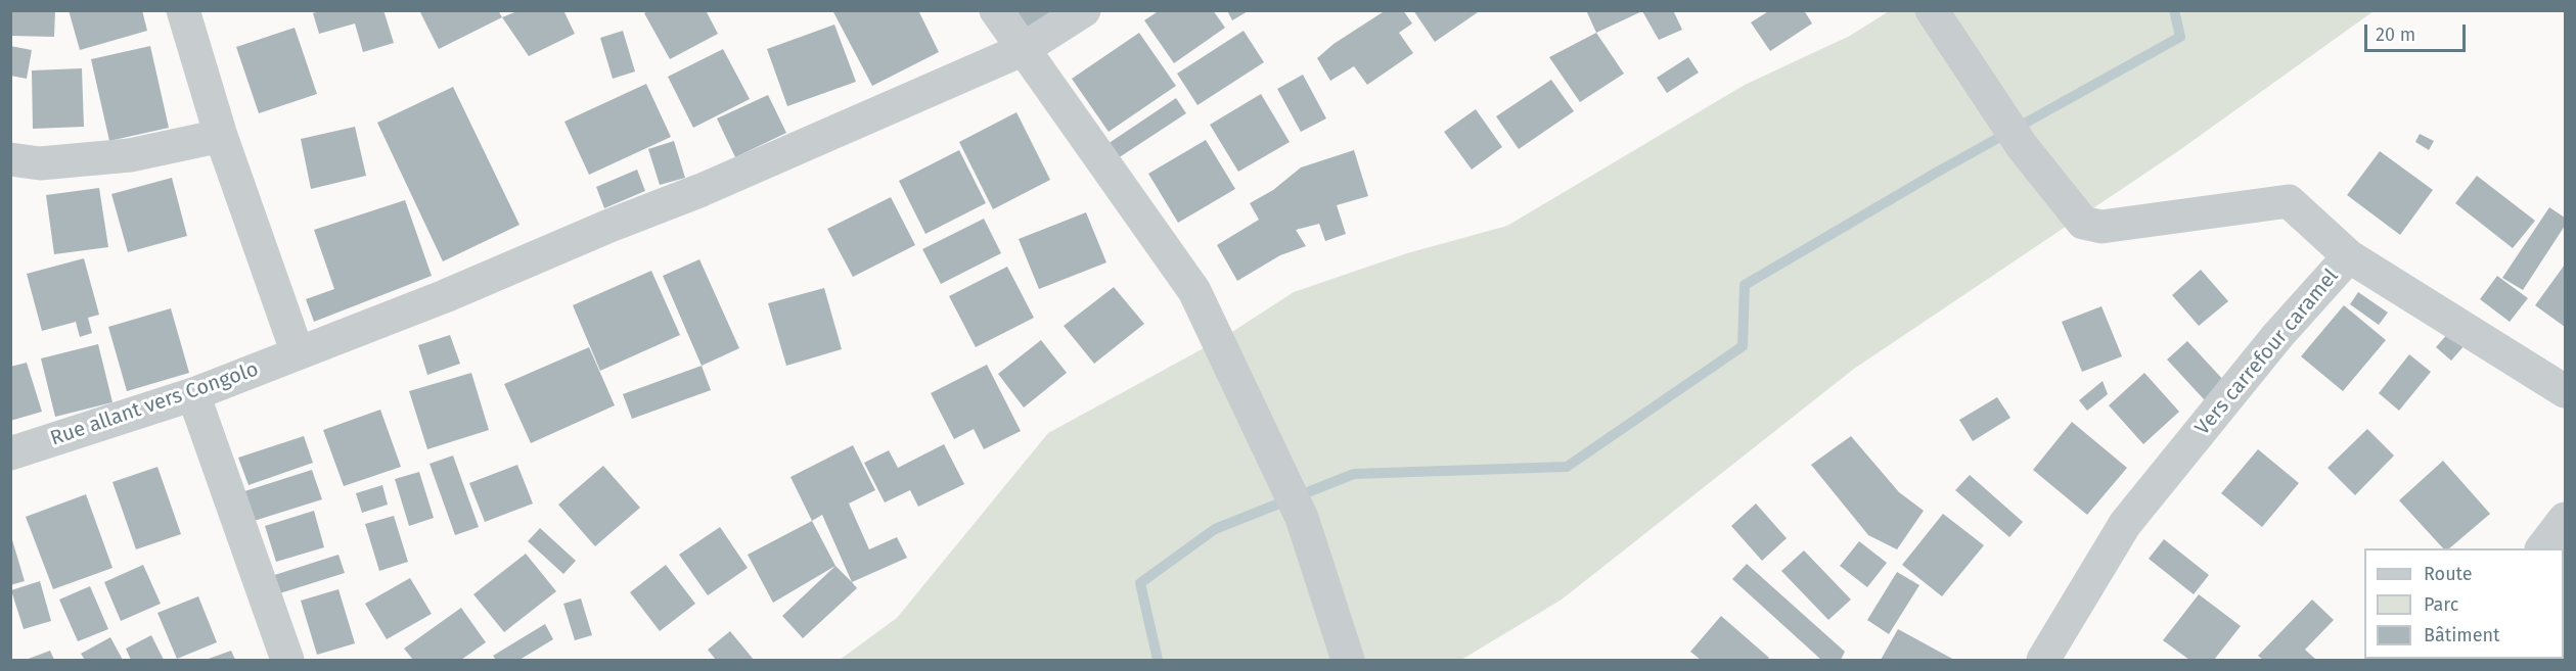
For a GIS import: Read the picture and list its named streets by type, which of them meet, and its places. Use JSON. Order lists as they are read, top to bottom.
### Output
{
  "streets": {
    "street": ["Vers carrefour caramel", "Rue allant vers Congolo"]
  },
  "legend": ["Route", "Parc", "Bâtiment"],
  "scale_bar": "20 m"
}
